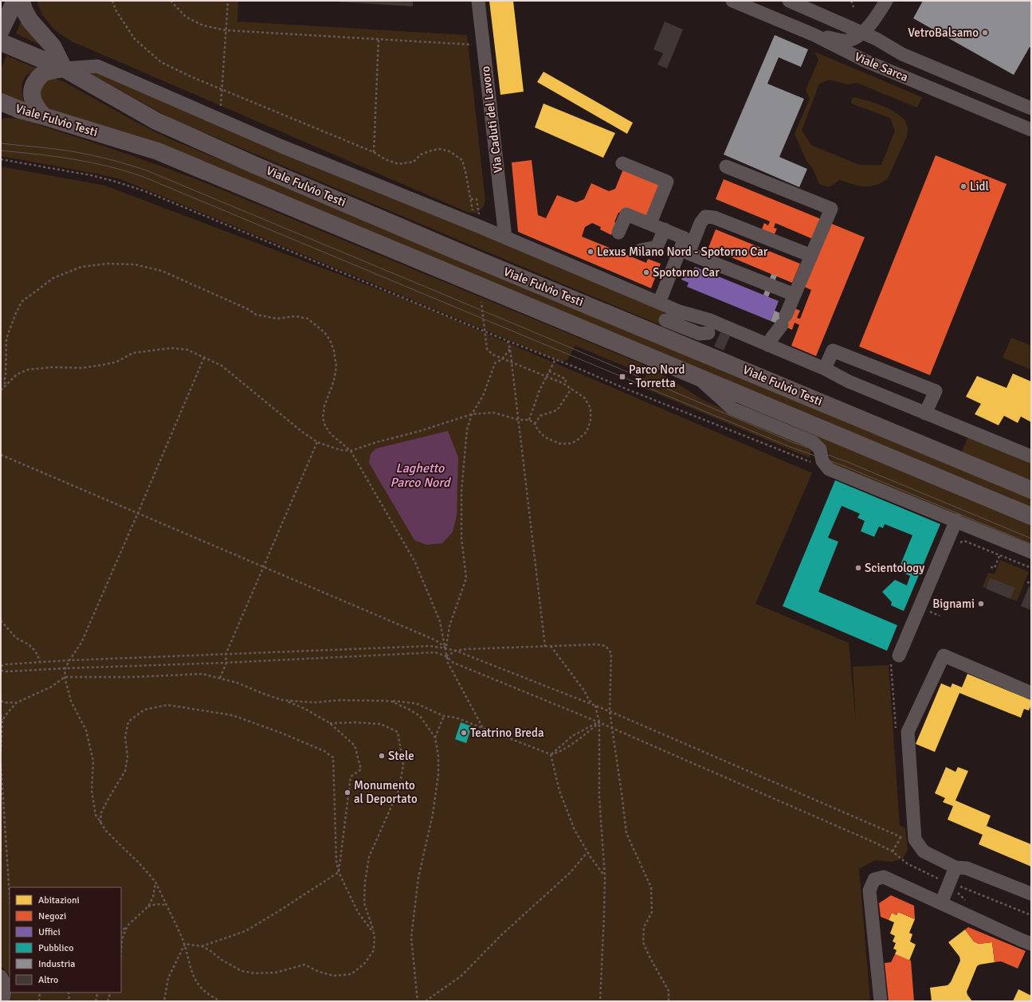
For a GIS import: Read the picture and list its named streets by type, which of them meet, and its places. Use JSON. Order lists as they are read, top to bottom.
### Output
{
  "streets": {
    "main road": ["Viale Fulvio Testi"],
    "street": ["Viale Sarca", "Via Caduti del Lavoro"]
  },
  "crossings": [
    ["Via Caduti del Lavoro", "Viale Fulvio Testi"]
  ],
  "water": ["Laghetto Parco Nord"],
  "places": {
    "other": [
      "VetroBalsamo",
      "Lidl",
      "Lexus Milano Nord - Spotorno Car",
      "Spotorno Car",
      "Scientology",
      "Bignami",
      "Teatrino Breda",
      "Stele",
      "Monumento al Deportato"
    ],
    "transit": ["Parco Nord - Torretta"]
  },
  "legend": [
    "Abitazioni",
    "Negozi",
    "Uffici",
    "Pubblico",
    "Industria",
    "Altro"
  ]
}
